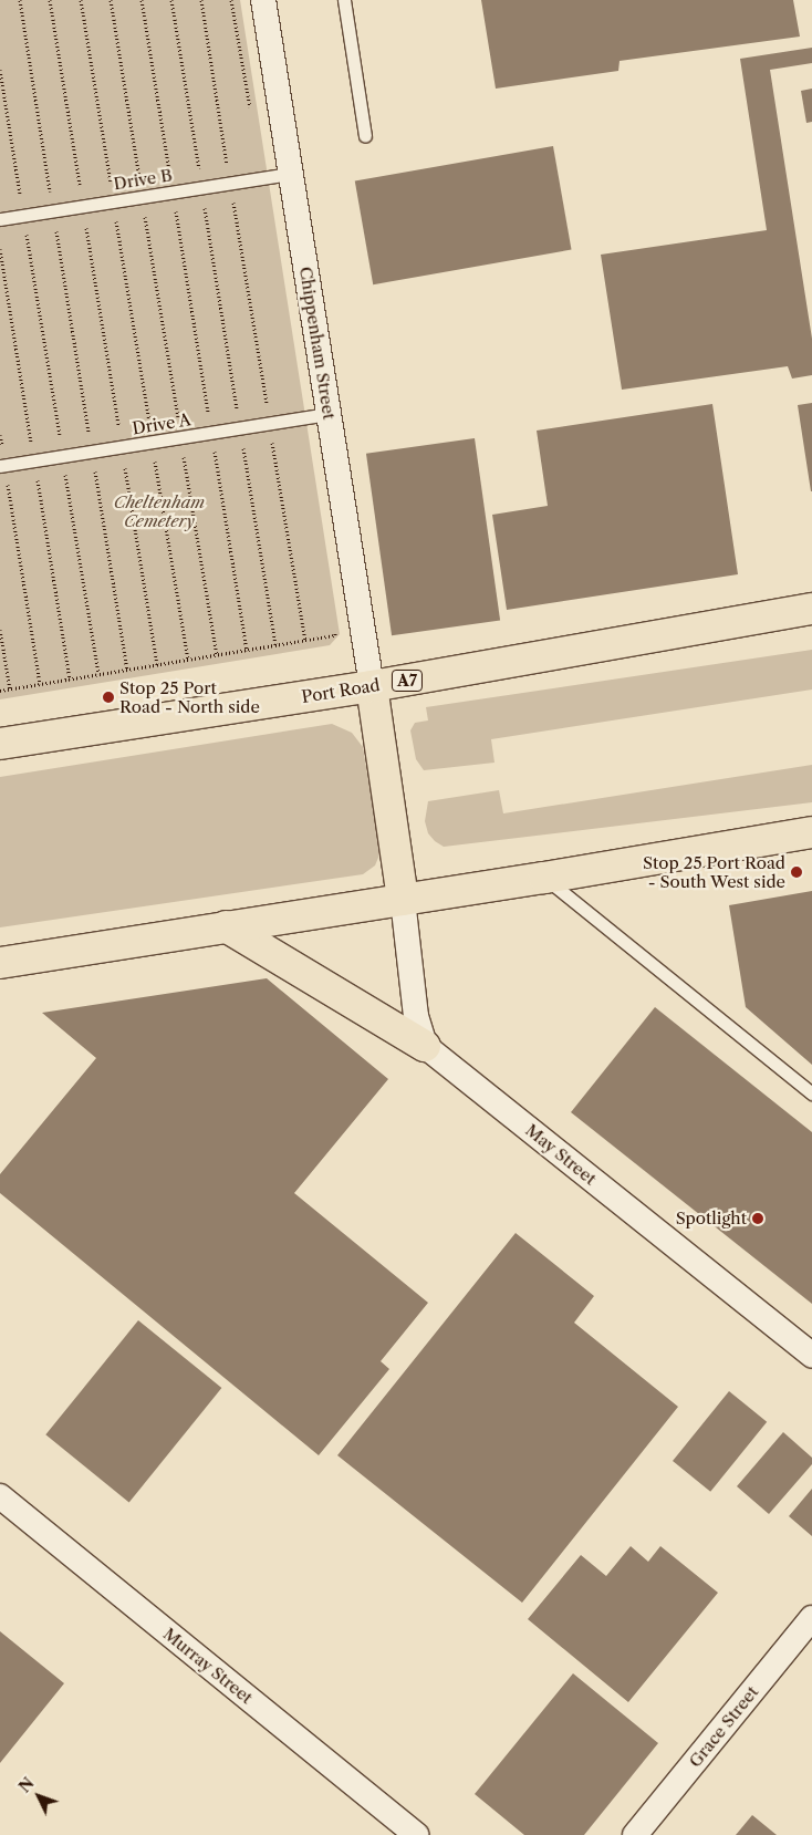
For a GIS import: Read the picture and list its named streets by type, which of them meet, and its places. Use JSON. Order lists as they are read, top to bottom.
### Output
{
  "streets": {
    "highway": ["A7", "Port Road"],
    "street": [
      "Chippenham Street",
      "May Street",
      "Murray Street",
      "Grace Street"
    ],
    "lane": ["Drive B", "Drive A"]
  },
  "crossings": [
    ["Drive B", "Chippenham Street"],
    ["Chippenham Street", "Drive A"],
    ["Chippenham Street", "Port Road"]
  ],
  "parks": ["Cheltenham Cemetery"],
  "places": ["Stop 25 Port Road - North side", "Stop 25 Port Road - South West side", "Spotlight"],
  "north": "top left"
}
